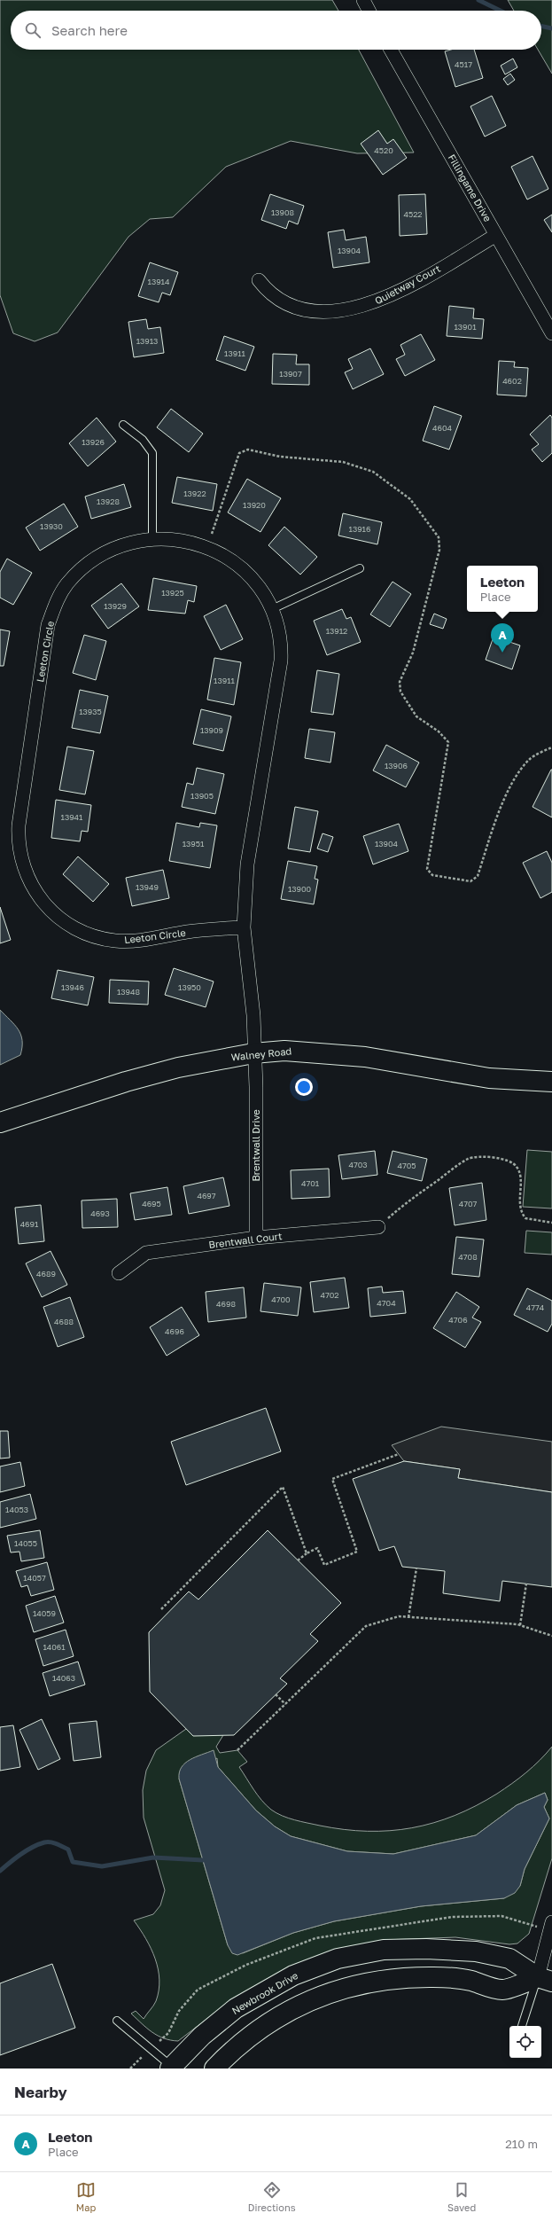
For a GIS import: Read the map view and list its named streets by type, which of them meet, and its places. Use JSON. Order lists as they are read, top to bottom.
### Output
{
  "streets": {
    "street": [
      "Fillingame Drive",
      "Quietway Court",
      "Leeton Circle",
      "Walney Road",
      "Brentwall Drive",
      "Brentwall Court",
      "Newbrook Drive"
    ]
  },
  "crossings": [
    ["Fillingame Drive", "Quietway Court"],
    ["Leeton Circle", "Walney Road"],
    ["Leeton Circle", "Brentwall Drive"],
    ["Walney Road", "Brentwall Drive"],
    ["Brentwall Drive", "Brentwall Court"]
  ],
  "house_numbers": [
    "4517",
    "4520",
    "13908",
    "4522",
    "13904",
    "13914",
    "13901",
    "13913",
    "13911",
    "13907",
    "4602",
    "4604",
    "13926",
    "13922",
    "13928",
    "13920",
    "13930",
    "13916",
    "13925",
    "13929",
    "13912",
    "13911",
    "13935",
    "13909",
    "13906",
    "13905",
    "13941",
    "13951",
    "13904",
    "13949",
    "13900",
    "13946",
    "13950",
    "13948",
    "4703",
    "4705",
    "4701",
    "4697",
    "4695",
    "4707",
    "4693",
    "4691",
    "4708",
    "4689",
    "4702",
    "4700",
    "4704",
    "4698",
    "4774",
    "4706",
    "4688",
    "4696",
    "14053",
    "14055",
    "14057",
    "14059",
    "14061",
    "14063"
  ],
  "page": {
    "search": "Search here",
    "popup": ["Leeton", "Place"],
    "pins": "A",
    "heading": "Nearby",
    "list": [
      {
        "mark": "A",
        "name": "Leeton",
        "note": "Place",
        "value": "210 m"
      }
    ],
    "nav": ["Map", "Directions", "Saved"]
  }
}
